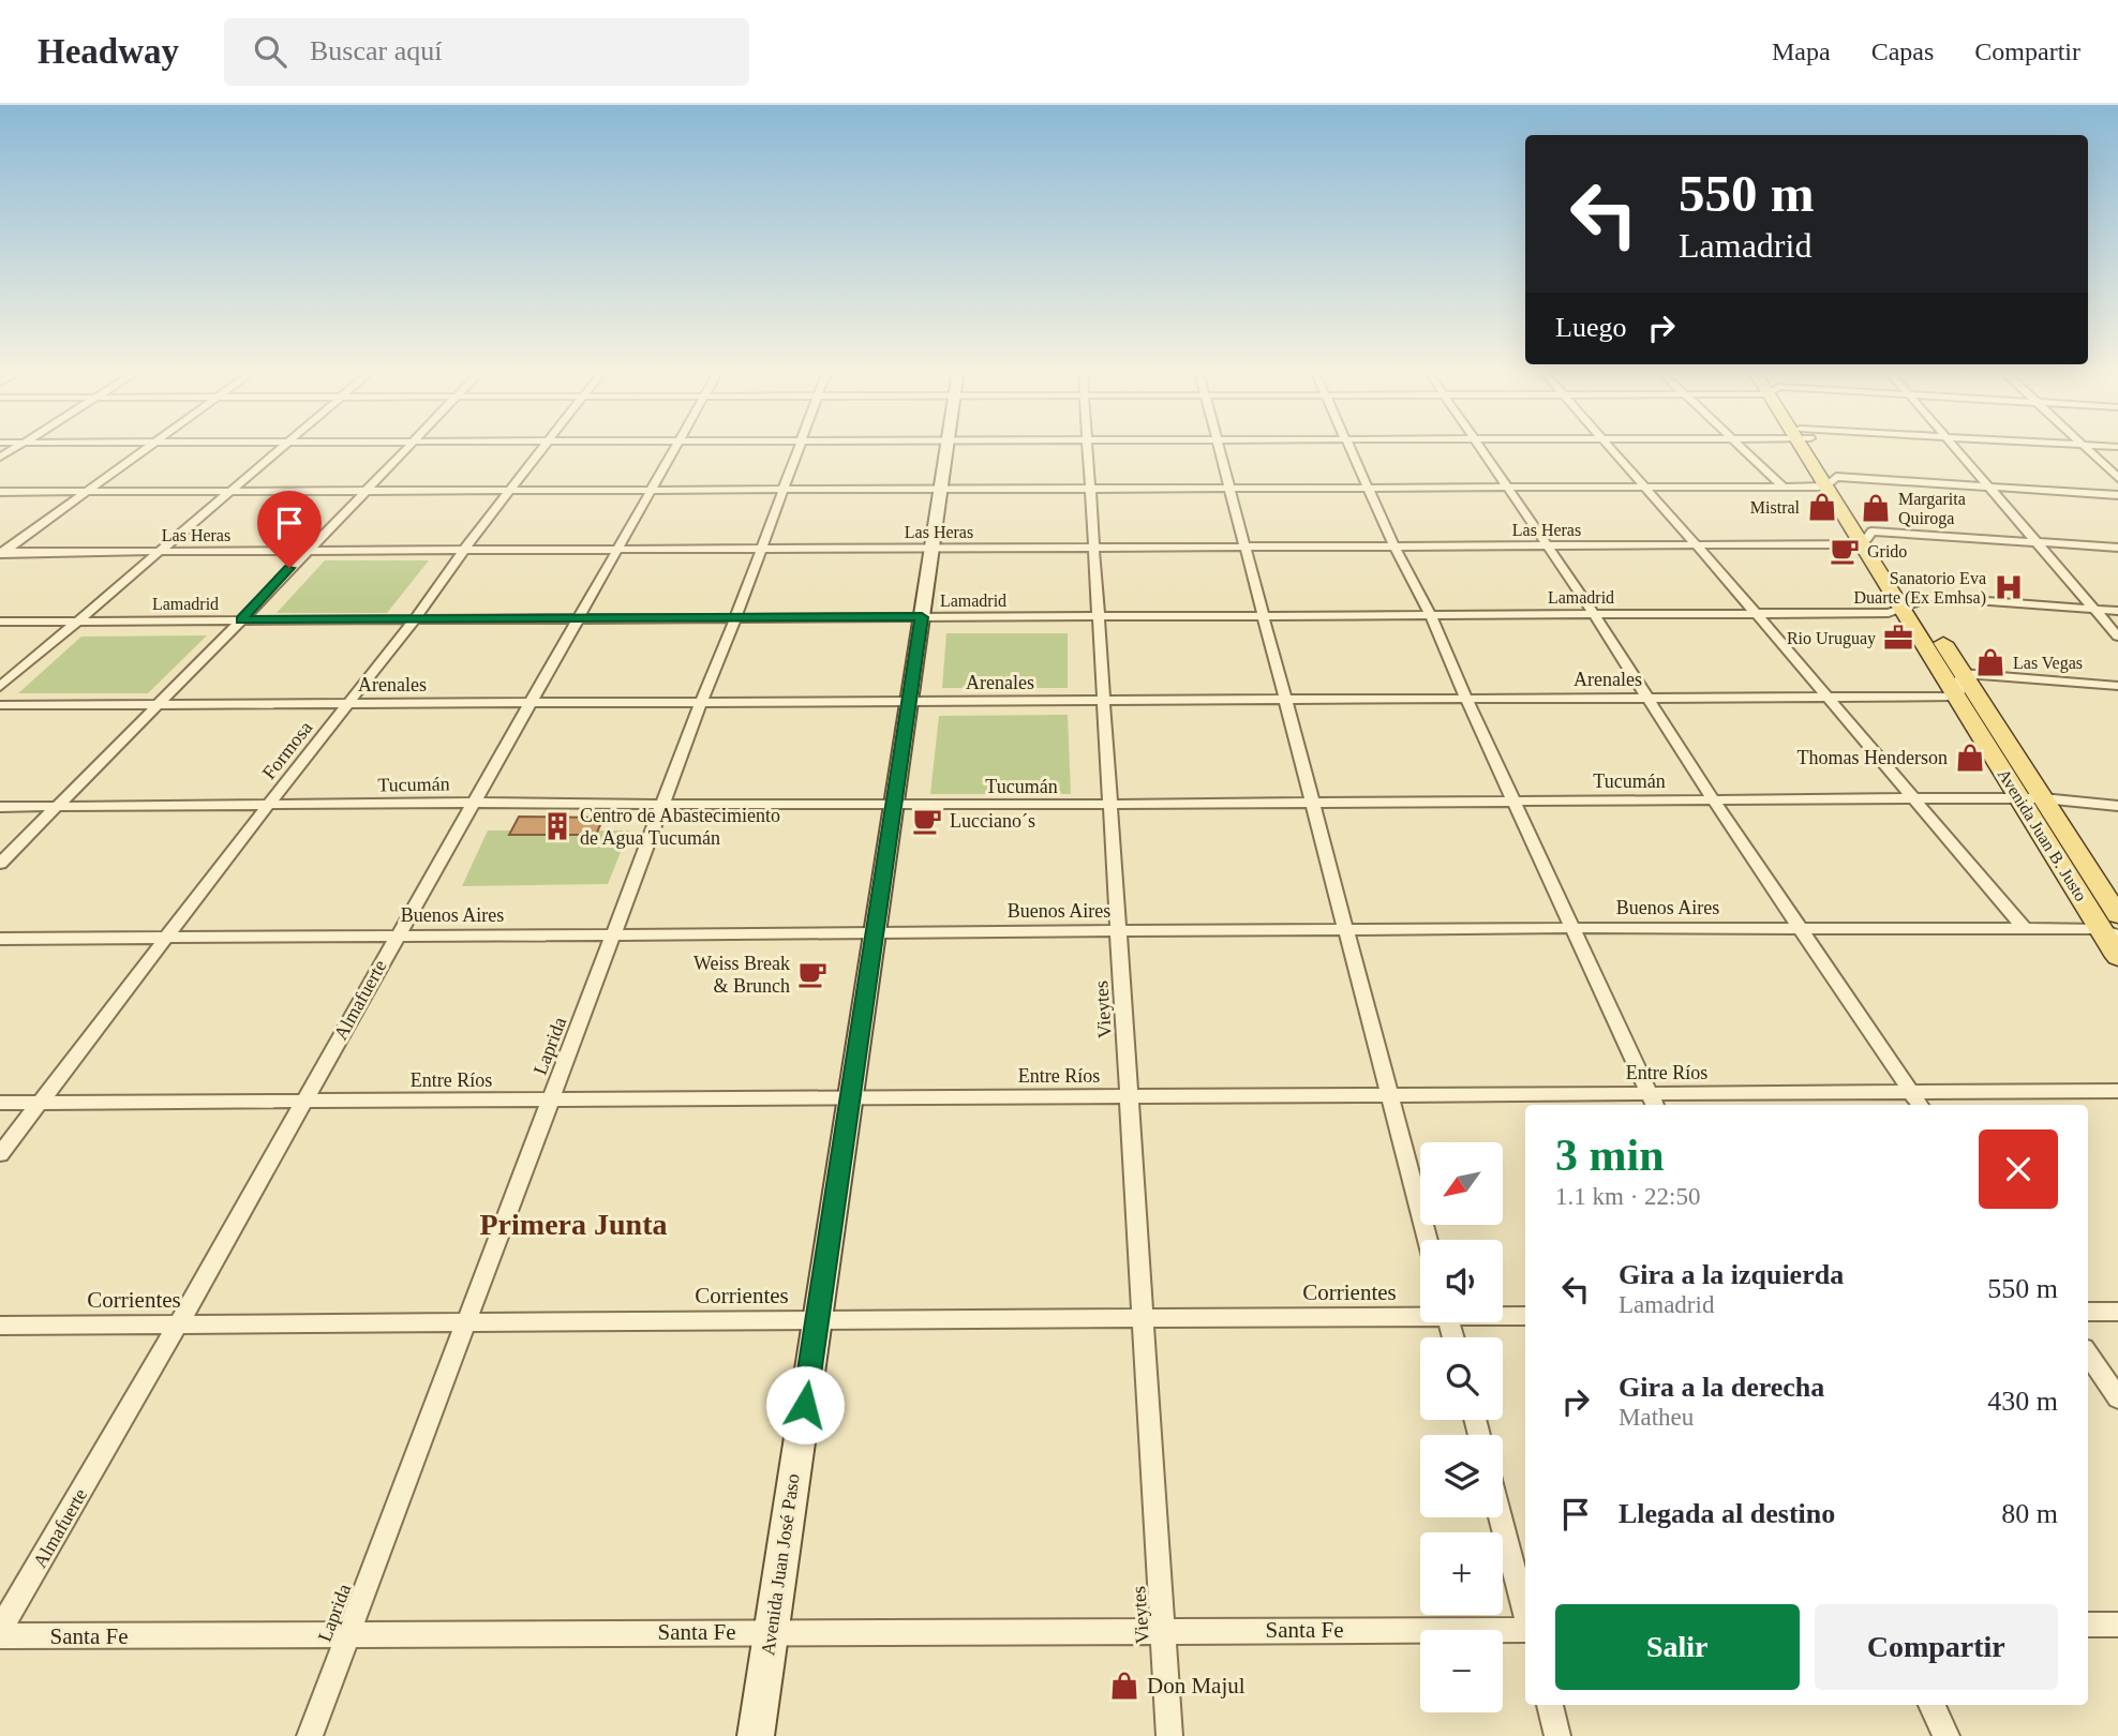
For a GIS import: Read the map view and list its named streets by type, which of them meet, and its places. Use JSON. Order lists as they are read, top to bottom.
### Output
{
  "streets": {
    "main road": ["Avenida Juan B. Justo", "Avenida Juan José Paso"],
    "street": [
      "Las Heras",
      "Lamadrid",
      "Arenales",
      "Formosa",
      "Tucumán",
      "Buenos Aires",
      "Almafuerte",
      "Vieytes",
      "Laprida",
      "Entre Ríos",
      "Corrientes",
      "Santa Fe"
    ]
  },
  "crossings": [
    ["Las Heras", "Formosa"],
    ["Las Heras", "Avenida Juan B. Justo"],
    ["Las Heras", "Almafuerte"],
    ["Las Heras", "Vieytes"],
    ["Las Heras", "Laprida"],
    ["Las Heras", "Avenida Juan José Paso"],
    ["Lamadrid", "Formosa"],
    ["Lamadrid", "Avenida Juan B. Justo"],
    ["Lamadrid", "Almafuerte"],
    ["Lamadrid", "Vieytes"],
    ["Lamadrid", "Laprida"],
    ["Lamadrid", "Avenida Juan José Paso"],
    ["Arenales", "Formosa"],
    ["Arenales", "Avenida Juan B. Justo"],
    ["Arenales", "Almafuerte"],
    ["Arenales", "Vieytes"],
    ["Arenales", "Laprida"],
    ["Arenales", "Avenida Juan José Paso"],
    ["Formosa", "Tucumán"],
    ["Formosa", "Buenos Aires"],
    ["Formosa", "Entre Ríos"],
    ["Tucumán", "Avenida Juan B. Justo"],
    ["Tucumán", "Almafuerte"],
    ["Tucumán", "Vieytes"],
    ["Tucumán", "Laprida"],
    ["Tucumán", "Avenida Juan José Paso"],
    ["Avenida Juan B. Justo", "Buenos Aires"],
    ["Buenos Aires", "Almafuerte"],
    ["Buenos Aires", "Vieytes"],
    ["Buenos Aires", "Laprida"],
    ["Buenos Aires", "Avenida Juan José Paso"],
    ["Almafuerte", "Entre Ríos"],
    ["Almafuerte", "Corrientes"],
    ["Vieytes", "Entre Ríos"],
    ["Vieytes", "Corrientes"],
    ["Vieytes", "Santa Fe"],
    ["Laprida", "Entre Ríos"],
    ["Laprida", "Corrientes"],
    ["Laprida", "Santa Fe"],
    ["Entre Ríos", "Avenida Juan José Paso"],
    ["Corrientes", "Avenida Juan José Paso"],
    ["Avenida Juan José Paso", "Santa Fe"]
  ],
  "districts": ["Primera Junta"],
  "places": {
    "shop": [
      "Mistral",
      "Margarita Quiroga",
      "Las Vegas",
      "Thomas Henderson",
      "Don Majul"
    ],
    "cafe": ["Grido", "Lucciano´s", "Weiss Break & Brunch"],
    "hospital": ["Sanatorio Eva Duarte (Ex Emhsa)"],
    "office": ["Rio Uruguay"],
    "building": ["Centro de Abastecimiento de Agua Tucumán"]
  },
  "north": "bottom left",
  "page": {
    "header": "Headway",
    "search": "Buscar aquí",
    "nav": ["Mapa", "Capas", "Compartir"],
    "turn": ["550 m", "Lamadrid"],
    "then": "Luego",
    "heading": ["3 min", "1.1 km · 22:50"],
    "map_buttons": ["+", "−"],
    "list": [
      {
        "name": "Gira a la izquierda",
        "note": "Lamadrid",
        "value": "550 m"
      },
      {
        "name": "Gira a la derecha",
        "note": "Matheu",
        "value": "430 m"
      },
      {
        "name": "Llegada al destino",
        "value": "80 m"
      }
    ],
    "buttons": ["Salir", "Compartir"]
  }
}
